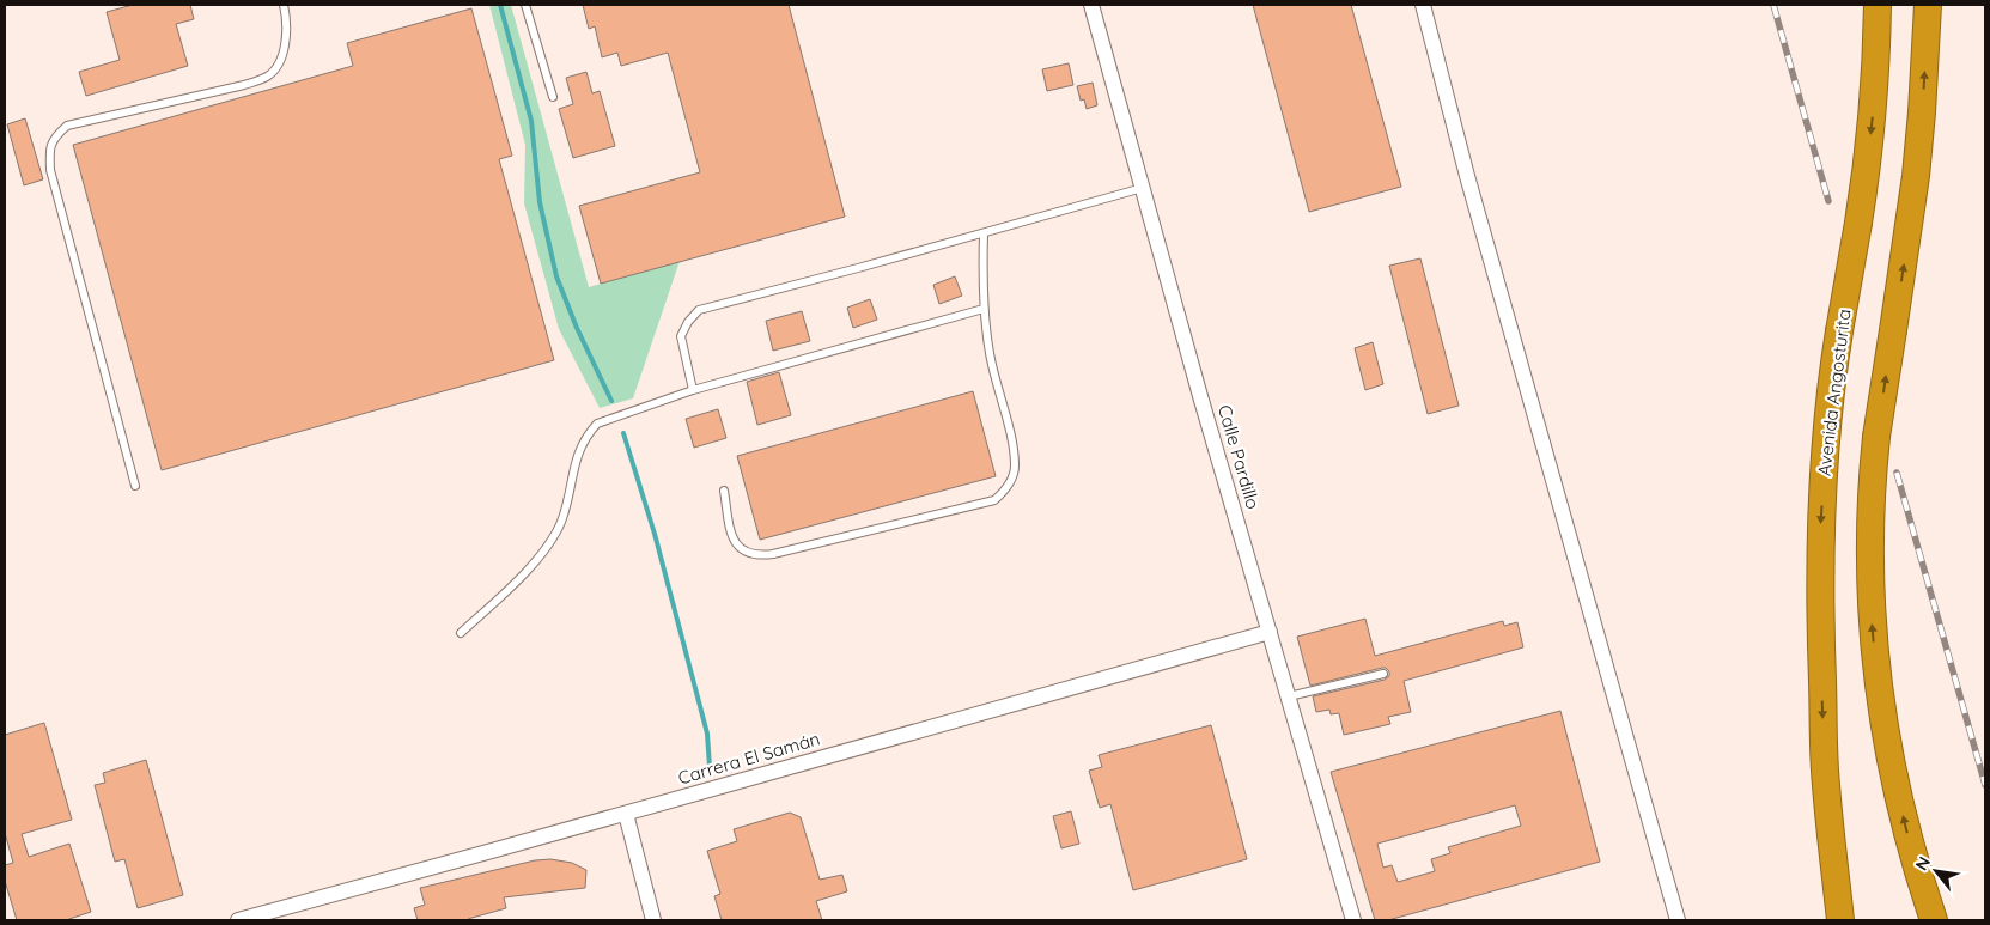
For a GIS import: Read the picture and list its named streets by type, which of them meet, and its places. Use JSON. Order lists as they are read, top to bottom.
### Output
{
  "streets": {
    "highway": ["Avenida Angosturita"],
    "street": ["Calle Pardillo", "Carrera El Samán"]
  },
  "crossings": [
    ["Calle Pardillo", "Carrera El Samán"]
  ],
  "north": "top left"
}
